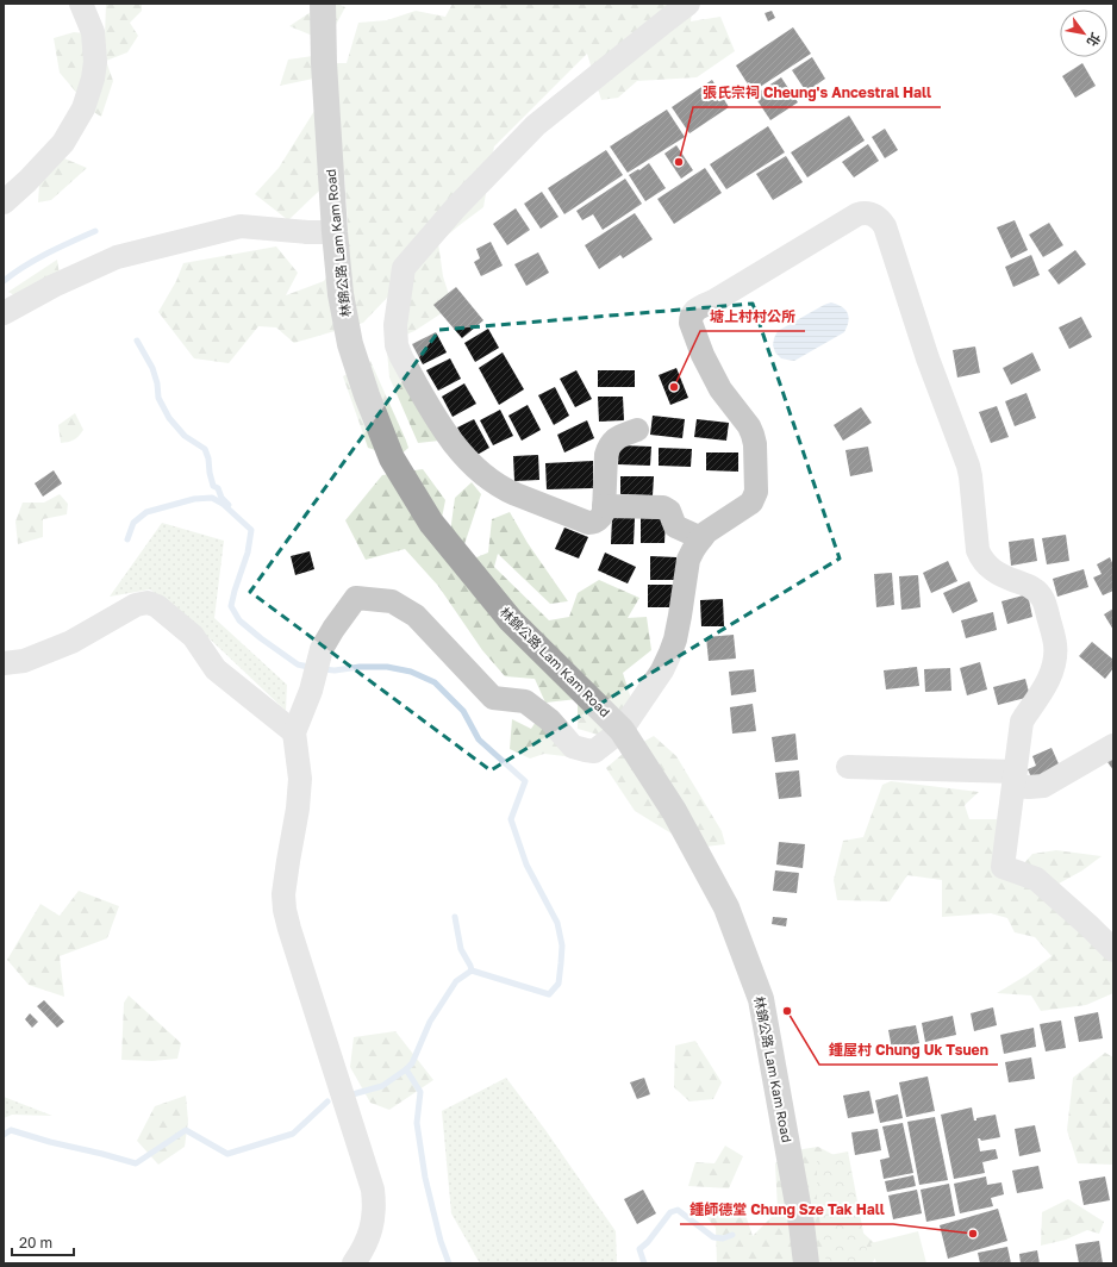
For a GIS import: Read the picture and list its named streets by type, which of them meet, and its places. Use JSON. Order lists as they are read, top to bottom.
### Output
{
  "streets": {
    "main road": ["林錦公路 Lam Kam Road"]
  },
  "places": [
    "張氏宗祠 Cheung's Ancestral Hall",
    "塘上村村公所",
    "鍾屋村 Chung Uk Tsuen",
    "鍾師德堂 Chung Sze Tak Hall"
  ],
  "scale_bar": "20 m",
  "north": "bottom right"
}
